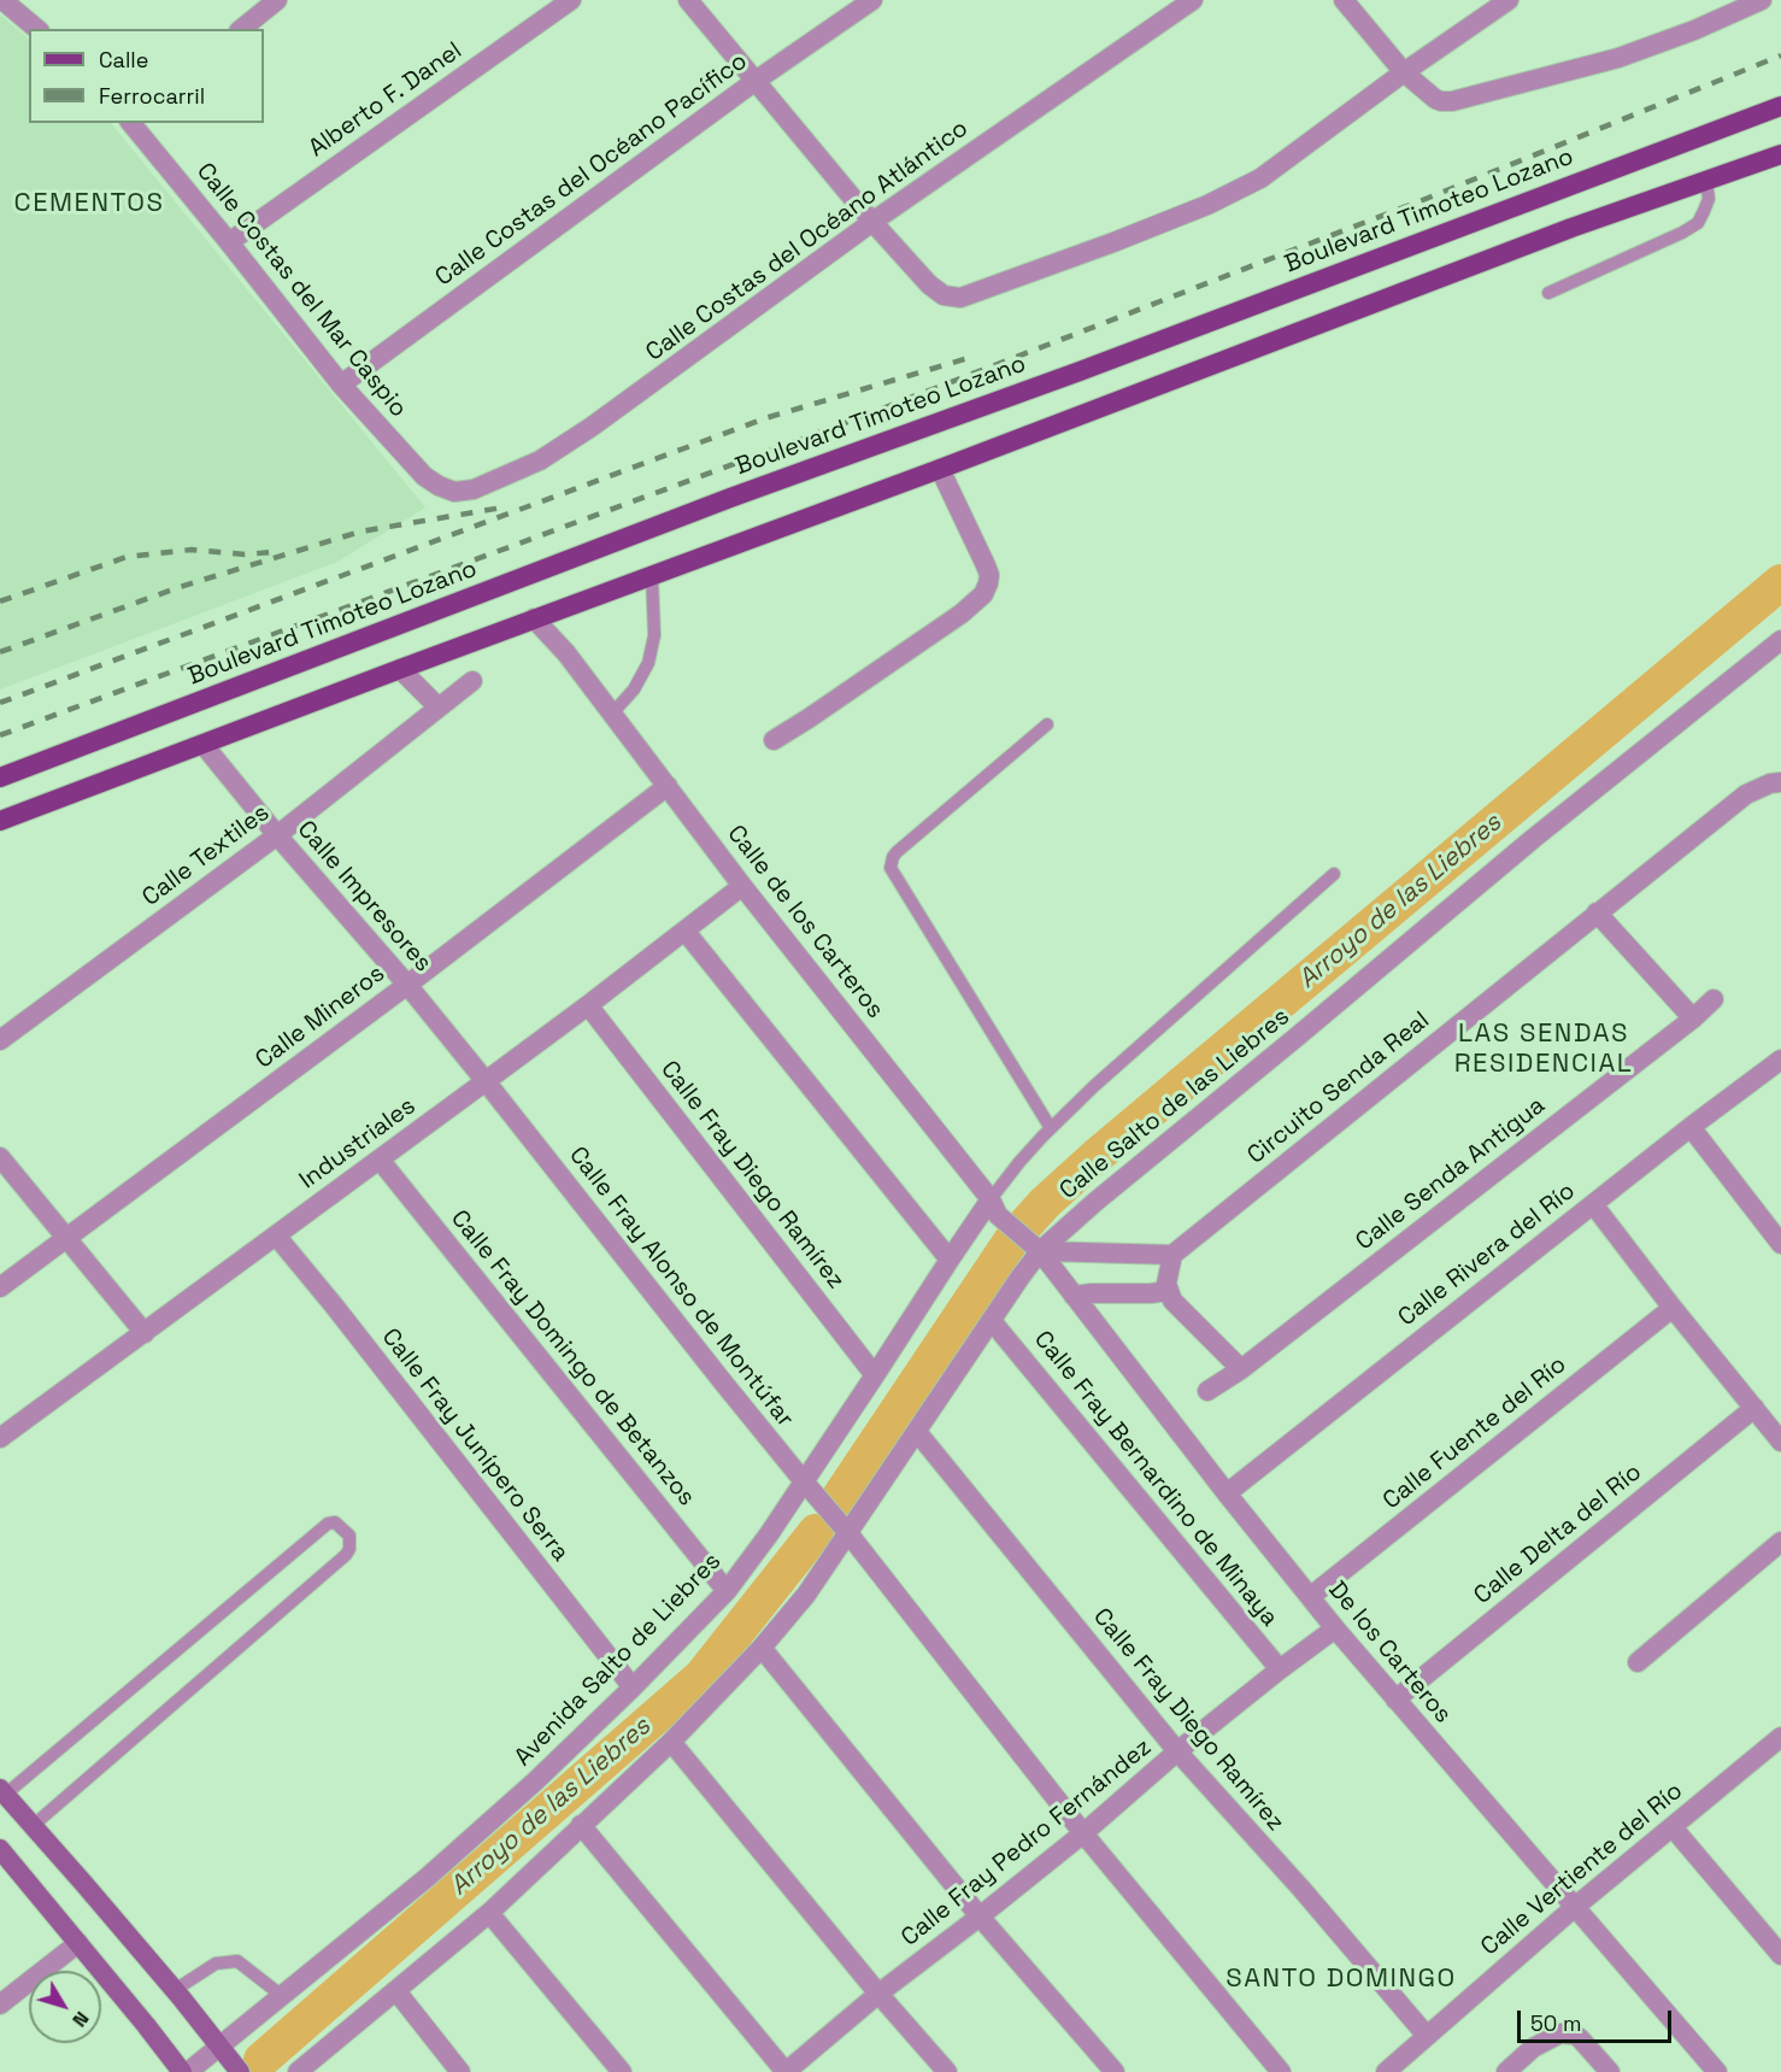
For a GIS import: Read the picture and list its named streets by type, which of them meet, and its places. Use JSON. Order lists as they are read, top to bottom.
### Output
{
  "streets": {
    "main road": ["Boulevard Timoteo Lozano"],
    "street": [
      "Alberto F. Danel",
      "Calle Costas del Océano Pacífico",
      "Calle Costas del Océano Atlántico",
      "Calle Costas del Mar Caspio",
      "Calle Textiles",
      "Calle Impresores",
      "Calle de los Carteros",
      "Calle Mineros",
      "Circuito Senda Real",
      "Calle Salto de las Liebres",
      "Industriales",
      "Calle Senda Antigua",
      "Calle Fray Diego Ramírez",
      "Calle Rivera del Río",
      "Calle Fray Alonso de Montúfar",
      "Calle Fray Domingo de Betanzos",
      "Calle Fuente del Río",
      "Calle Fray Junípero Serra",
      "Calle Fray Bernardino de Minaya",
      "Calle Delta del Río",
      "De los Carteros",
      "Avenida Salto de Liebres",
      "Calle Fray Pedro Fernández",
      "Calle Vertiente del Río"
    ]
  },
  "crossings": [
    ["Alberto F. Danel", "Calle Costas del Mar Caspio"],
    ["Calle Costas del Océano Pacífico", "Calle Costas del Mar Caspio"],
    ["Calle Costas del Océano Atlántico", "Calle Costas del Mar Caspio"],
    ["Calle Textiles", "Calle Impresores"],
    ["Calle Impresores", "Calle Mineros"],
    ["Calle Impresores", "Industriales"],
    ["Calle Impresores", "Calle Fray Alonso de Montúfar"],
    ["Calle de los Carteros", "Calle Mineros"],
    ["Calle de los Carteros", "Calle Salto de las Liebres"],
    ["Calle de los Carteros", "Industriales"],
    ["Calle de los Carteros", "De los Carteros"],
    ["Calle de los Carteros", "Avenida Salto de Liebres"],
    ["Calle Salto de las Liebres", "De los Carteros"],
    ["Industriales", "Calle Fray Diego Ramírez"],
    ["Industriales", "Calle Fray Alonso de Montúfar"],
    ["Industriales", "Calle Fray Domingo de Betanzos"],
    ["Industriales", "Calle Fray Junípero Serra"],
    ["Calle Fray Diego Ramírez", "Avenida Salto de Liebres"],
    ["Calle Fray Diego Ramírez", "Calle Fray Pedro Fernández"],
    ["Calle Fray Diego Ramírez", "Calle Vertiente del Río"],
    ["Calle Rivera del Río", "De los Carteros"],
    ["Calle Fray Alonso de Montúfar", "Avenida Salto de Liebres"],
    ["Calle Fray Alonso de Montúfar", "Calle Fray Pedro Fernández"],
    ["Calle Fray Domingo de Betanzos", "Avenida Salto de Liebres"],
    ["Calle Fuente del Río", "De los Carteros"],
    ["Calle Fray Junípero Serra", "Avenida Salto de Liebres"],
    ["Calle Fray Bernardino de Minaya", "Calle Fray Pedro Fernández"],
    ["Calle Delta del Río", "De los Carteros"],
    ["De los Carteros", "Calle Fray Pedro Fernández"],
    ["De los Carteros", "Calle Vertiente del Río"]
  ],
  "districts": ["CEMENTOS", "LAS SENDAS RESIDENCIAL", "SANTO DOMINGO"],
  "water": ["Arroyo de las Liebres"],
  "legend": ["Calle", "Ferrocarril"],
  "scale_bar": "50 m",
  "north": "bottom right"
}
